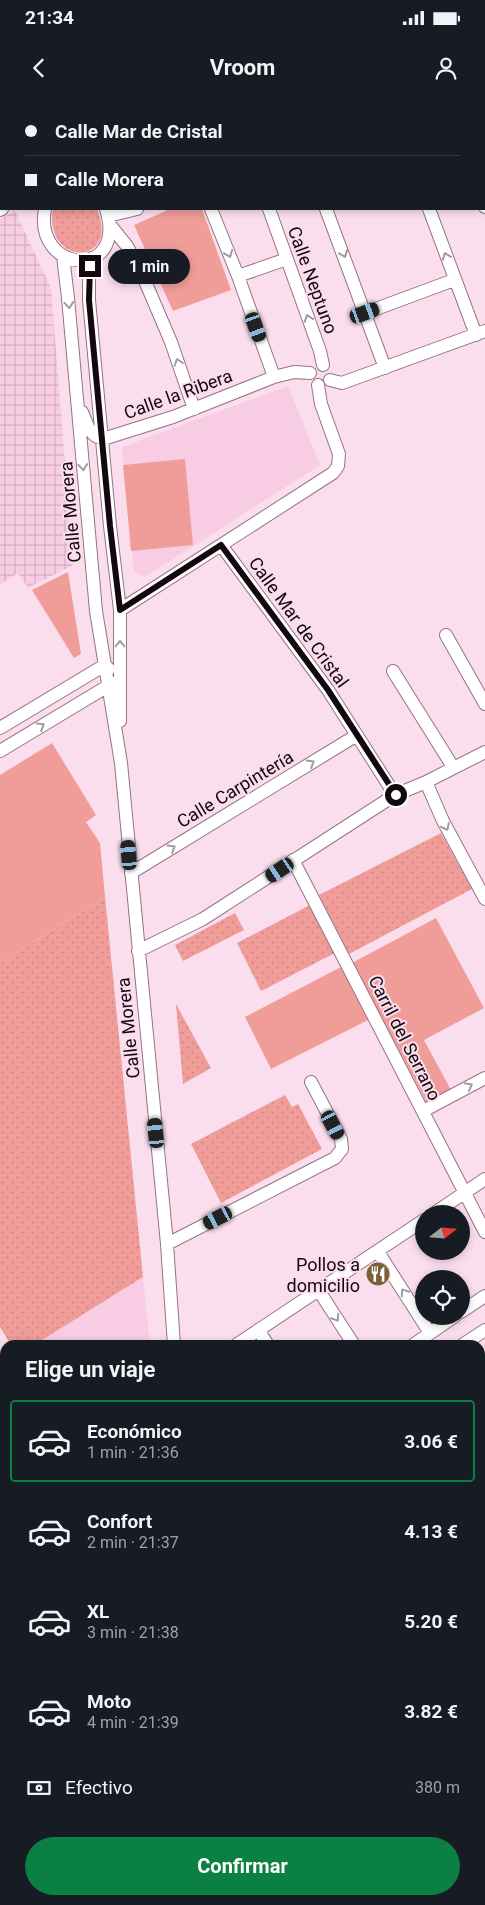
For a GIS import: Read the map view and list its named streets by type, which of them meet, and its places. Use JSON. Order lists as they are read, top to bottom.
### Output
{
  "streets": {
    "street": [
      "Calle Neptuno",
      "Calle la Ribera",
      "Calle Morera",
      "Calle Mar de Cristal",
      "Calle Carpintería",
      "Carril del Serrano"
    ]
  },
  "crossings": [
    ["Calle Neptuno", "Calle la Ribera"],
    ["Calle la Ribera", "Calle Morera"],
    ["Calle Morera", "Calle Carpintería"],
    ["Calle Mar de Cristal", "Calle Carpintería"]
  ],
  "places": {
    "restaurant": ["Pollos a domicilio"]
  },
  "north": "right",
  "page": {
    "status": "21:34",
    "header": "Vroom",
    "banner": ["Calle Mar de Cristal", "Calle Morera"],
    "bubble": "1 min",
    "heading": "Elige un viaje",
    "list": [
      {
        "name": "Económico",
        "note": "1 min · 21:36",
        "value": "3.06 €"
      },
      {
        "name": "Confort",
        "note": "2 min · 21:37",
        "value": "4.13 €"
      },
      {
        "name": "XL",
        "note": "3 min · 21:38",
        "value": "5.20 €"
      },
      {
        "name": "Moto",
        "note": "4 min · 21:39",
        "value": "3.82 €"
      }
    ],
    "pay": ["Efectivo", "380 m"],
    "buttons": "Confirmar"
  }
}
